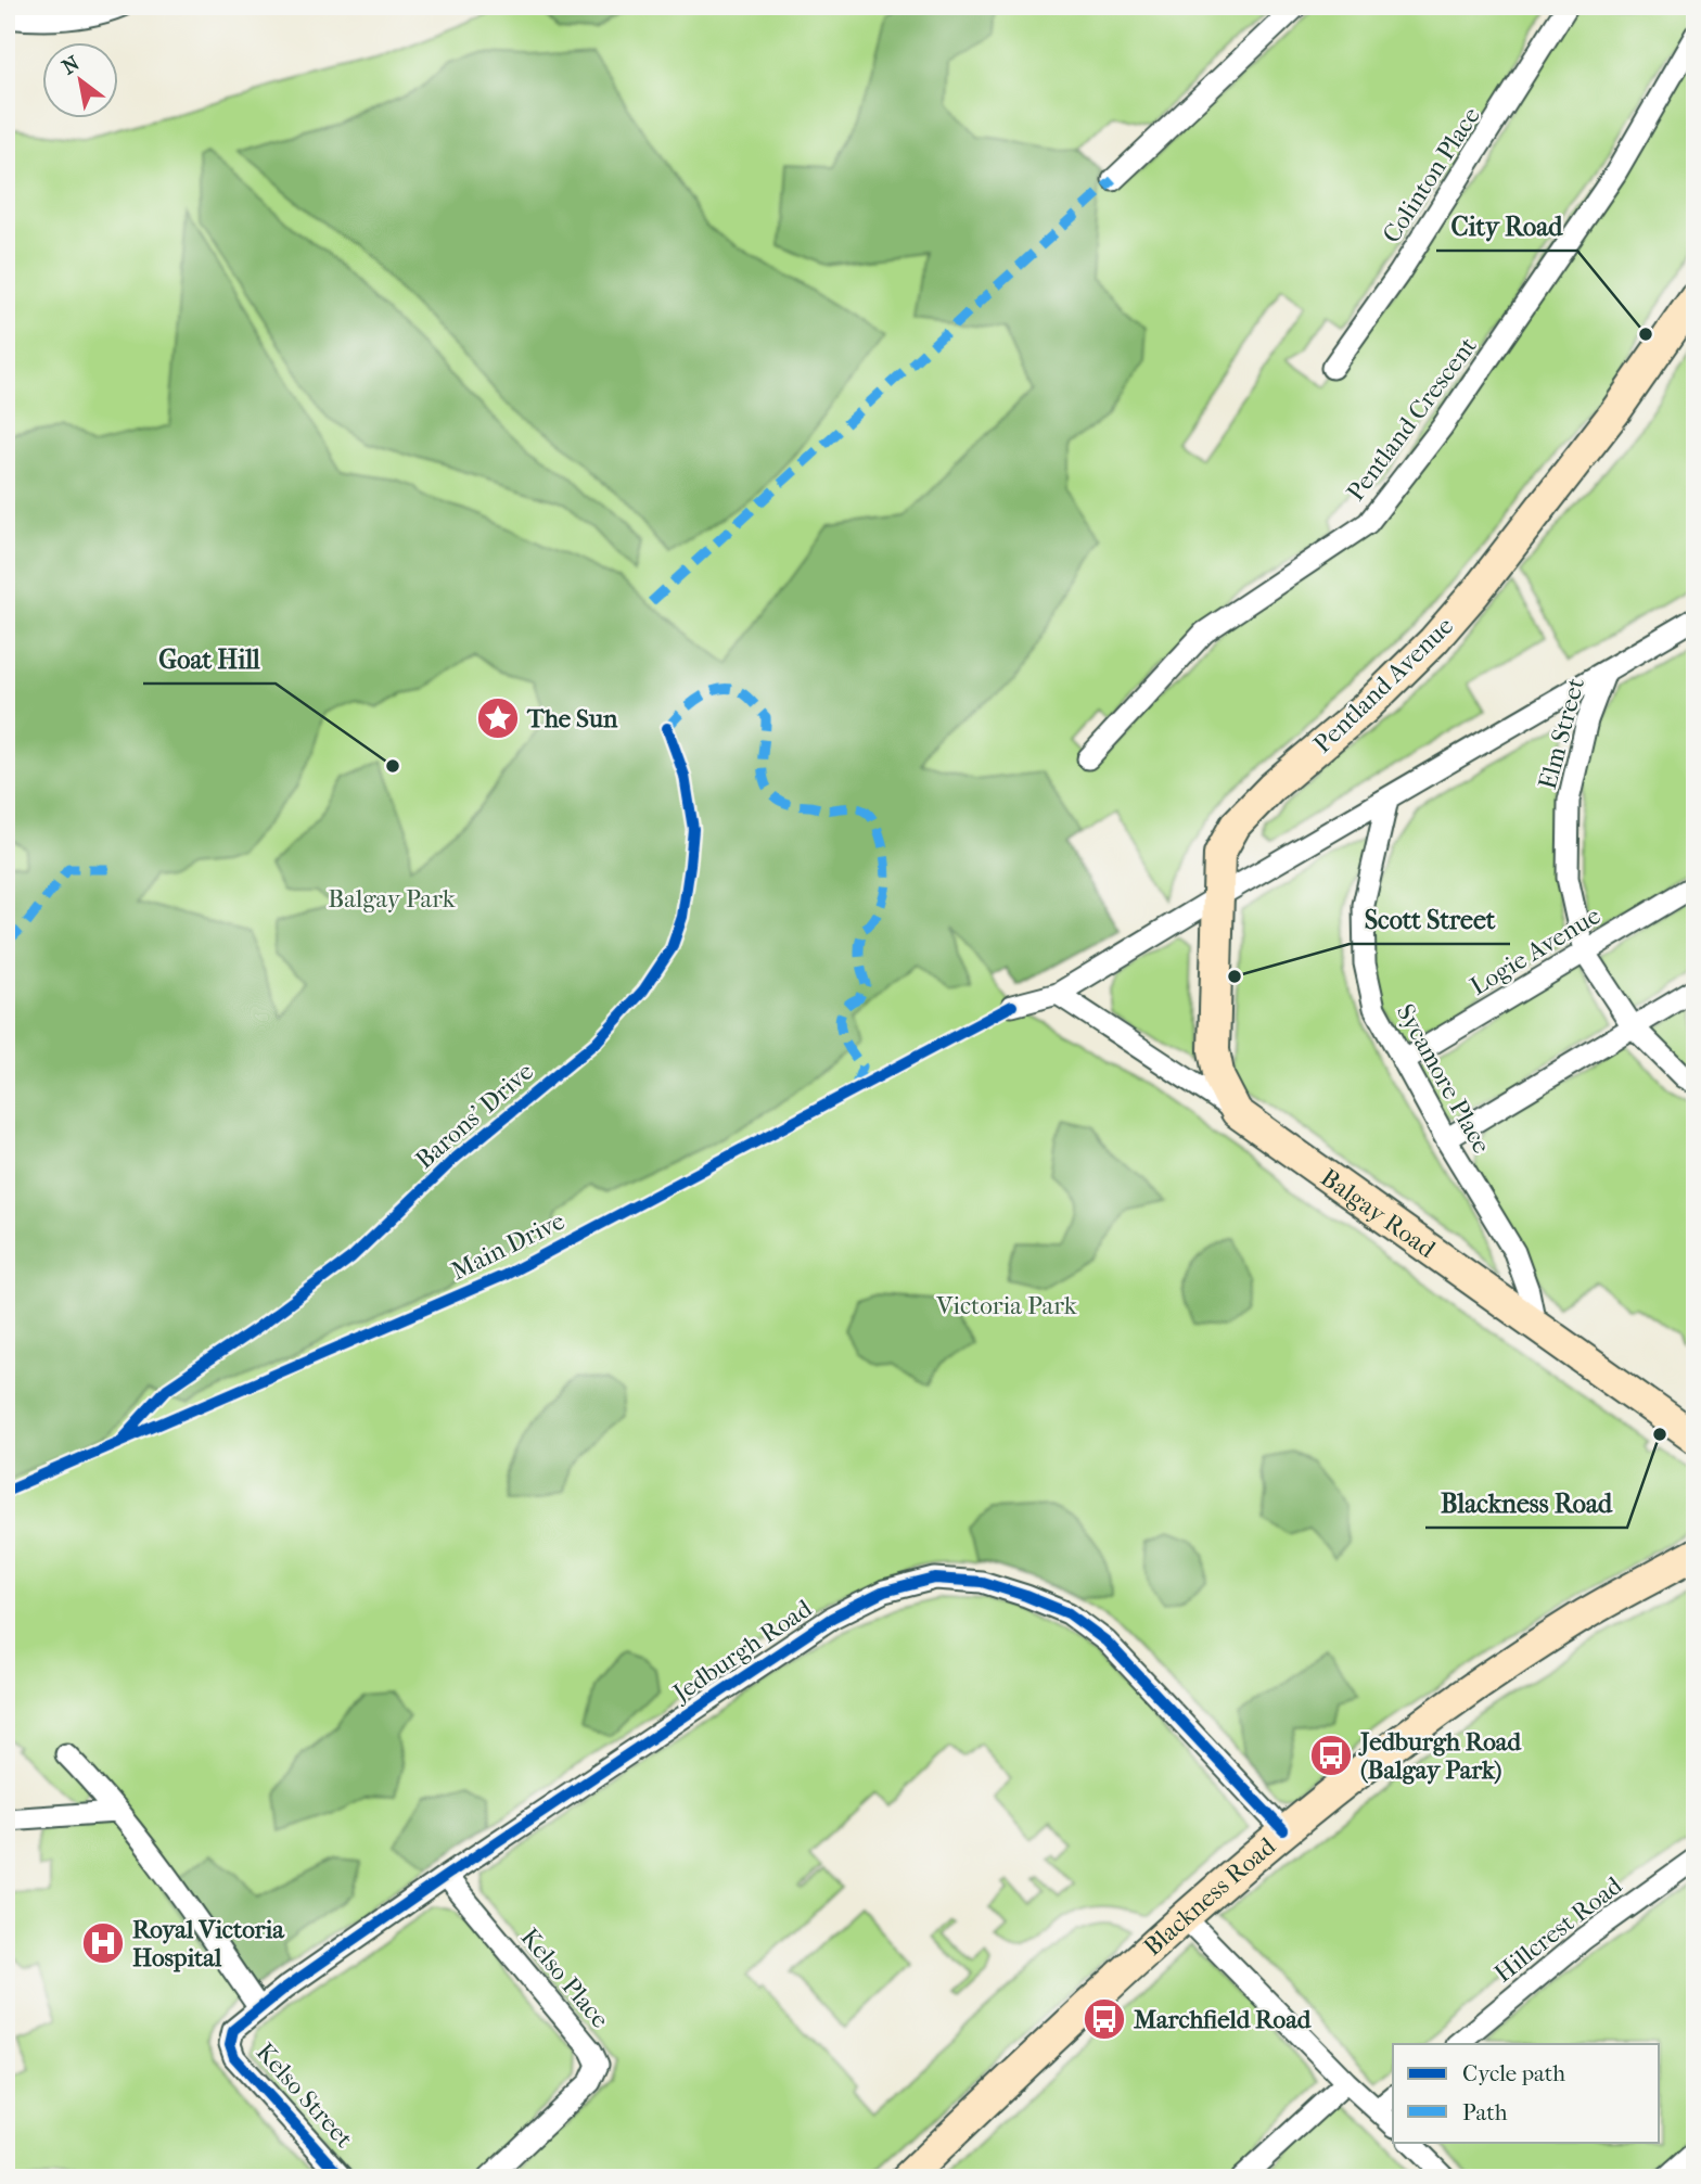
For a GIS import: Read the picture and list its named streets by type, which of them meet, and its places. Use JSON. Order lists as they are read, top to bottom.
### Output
{
  "streets": {
    "street": [
      "Colinton Place",
      "Pentland Crescent",
      "Pentland Avenue",
      "Elm Street",
      "Logie Avenue",
      "Sycamore Place",
      "Balgay Road",
      "Jedburgh Road",
      "Blackness Road",
      "Hillcrest Road",
      "Kelso Place",
      "Kelso Street"
    ],
    "cycle path": ["Barons' Drive", "Main Drive"]
  },
  "crossings": [
    ["Pentland Avenue", "Balgay Road"],
    ["Elm Street", "Logie Avenue"],
    ["Logie Avenue", "Sycamore Place"],
    ["Sycamore Place", "Balgay Road"],
    ["Jedburgh Road", "Blackness Road"],
    ["Jedburgh Road", "Kelso Place"],
    ["Jedburgh Road", "Kelso Street"]
  ],
  "parks": ["Balgay Park", "Victoria Park"],
  "places": {
    "other": [
      "City Road",
      "Goat Hill",
      "Scott Street",
      "Blackness Road"
    ],
    "place": ["The Sun"],
    "bus stop": ["Jedburgh Road (Balgay Park)", "Marchfield Road"],
    "hospital": ["Royal Victoria Hospital"]
  },
  "legend": ["Cycle path", "Path"],
  "north": "top left"
}
